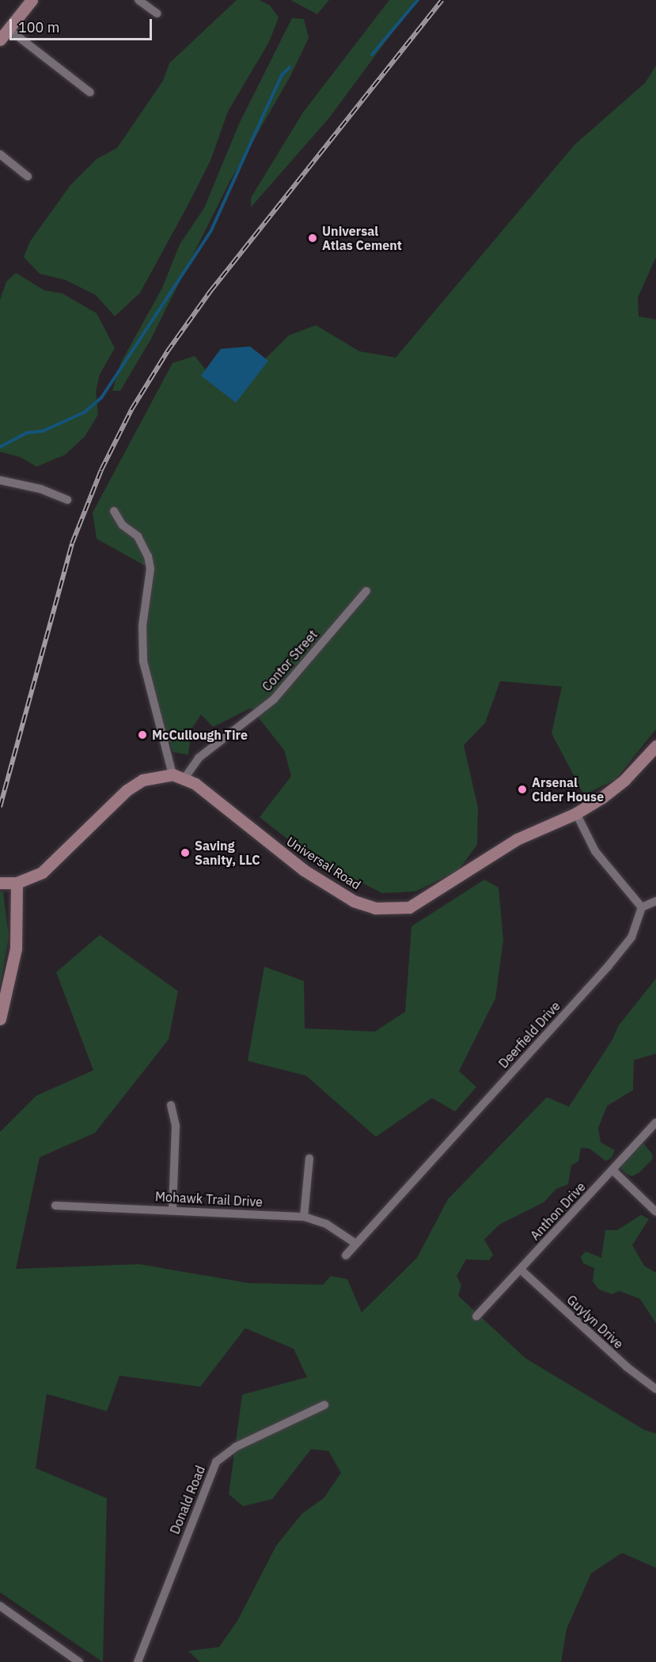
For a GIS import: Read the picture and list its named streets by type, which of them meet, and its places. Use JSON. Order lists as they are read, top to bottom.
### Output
{
  "streets": {
    "street": [
      "Contor Street",
      "Universal Road",
      "Deerfield Drive",
      "Mohawk Trail Drive",
      "Anthon Drive",
      "Guylyn Drive",
      "Donald Road"
    ]
  },
  "crossings": [
    ["Contor Street", "Universal Road"],
    ["Deerfield Drive", "Mohawk Trail Drive"],
    ["Anthon Drive", "Guylyn Drive"]
  ],
  "places": [
    "Universal Atlas Cement",
    "McCullough Tire",
    "Arsenal Cider House",
    "Saving Sanity, LLC"
  ],
  "scale_bar": "100 m"
}
